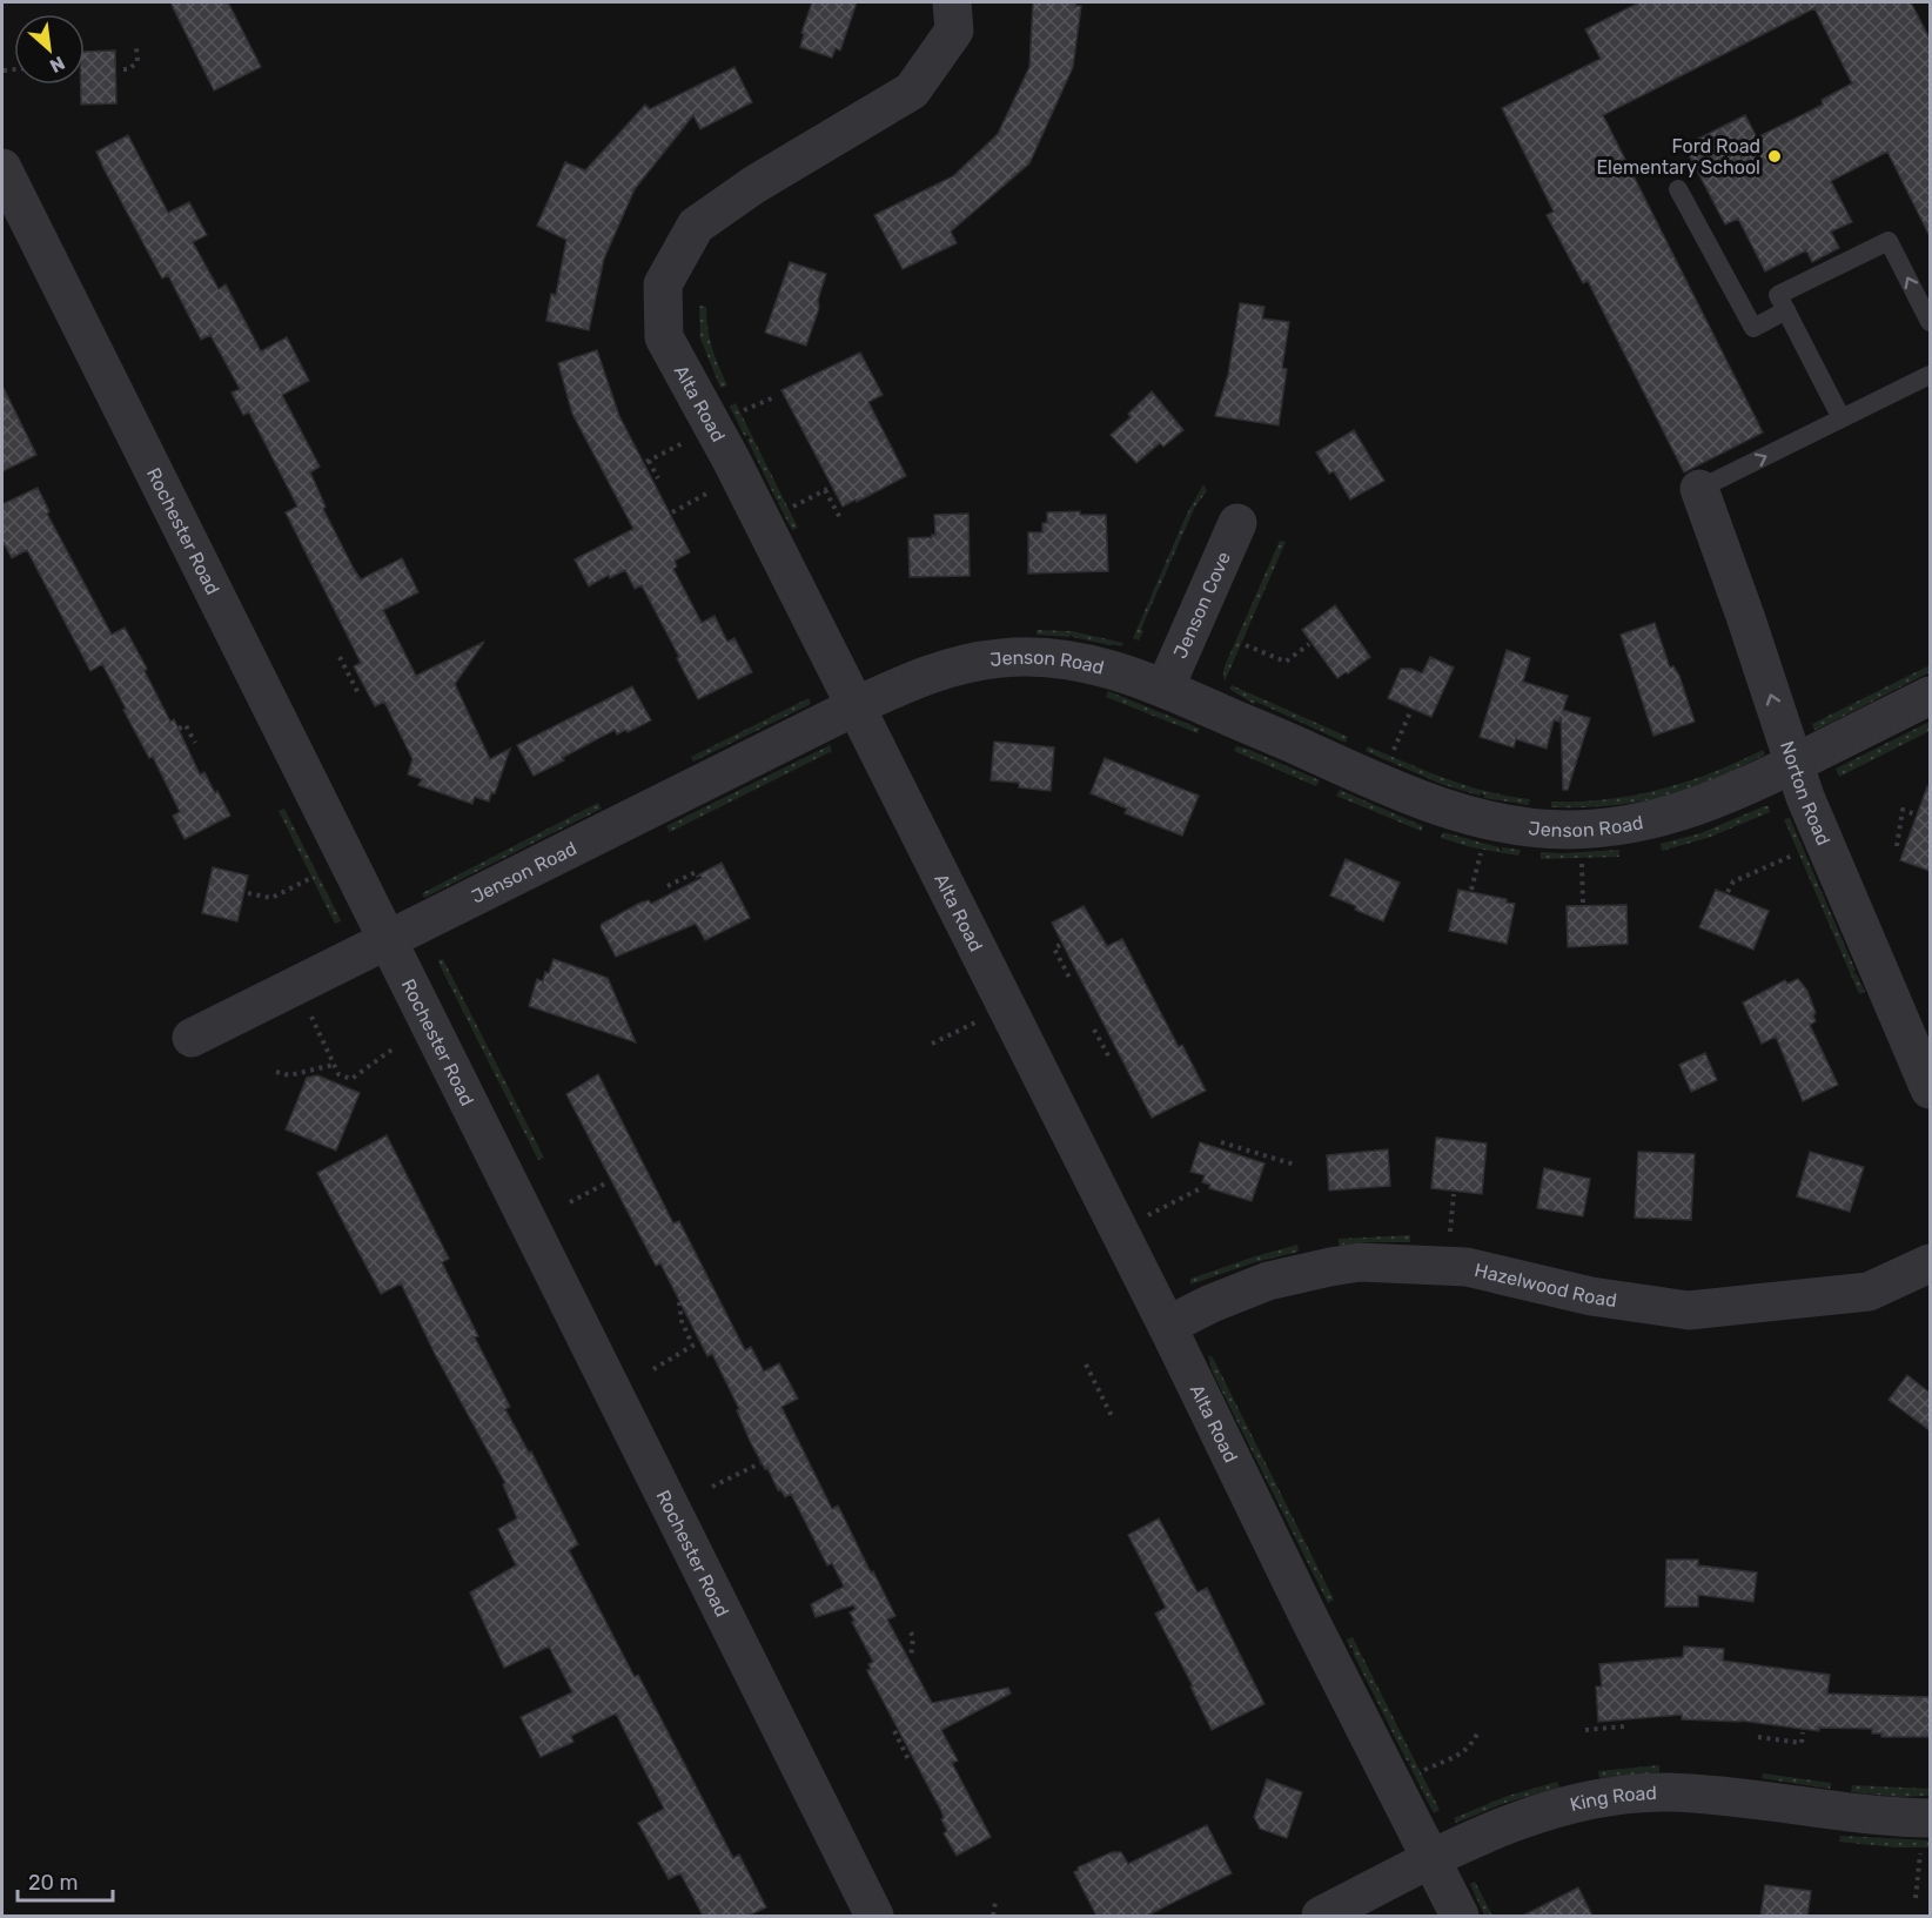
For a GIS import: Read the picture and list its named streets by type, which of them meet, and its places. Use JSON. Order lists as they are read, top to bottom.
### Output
{
  "streets": {
    "street": [
      "Alta Road",
      "Rochester Road",
      "Jenson Cove",
      "Jenson Road",
      "Norton Road",
      "Hazelwood Road",
      "King Road"
    ]
  },
  "crossings": [
    ["Alta Road", "Jenson Road"],
    ["Alta Road", "Hazelwood Road"],
    ["Alta Road", "King Road"],
    ["Rochester Road", "Jenson Road"],
    ["Jenson Cove", "Jenson Road"],
    ["Jenson Road", "Norton Road"]
  ],
  "one_way": ["Norton Road"],
  "places": ["Ford Road Elementary School"],
  "scale_bar": "20 m",
  "north": "bottom right"
}
